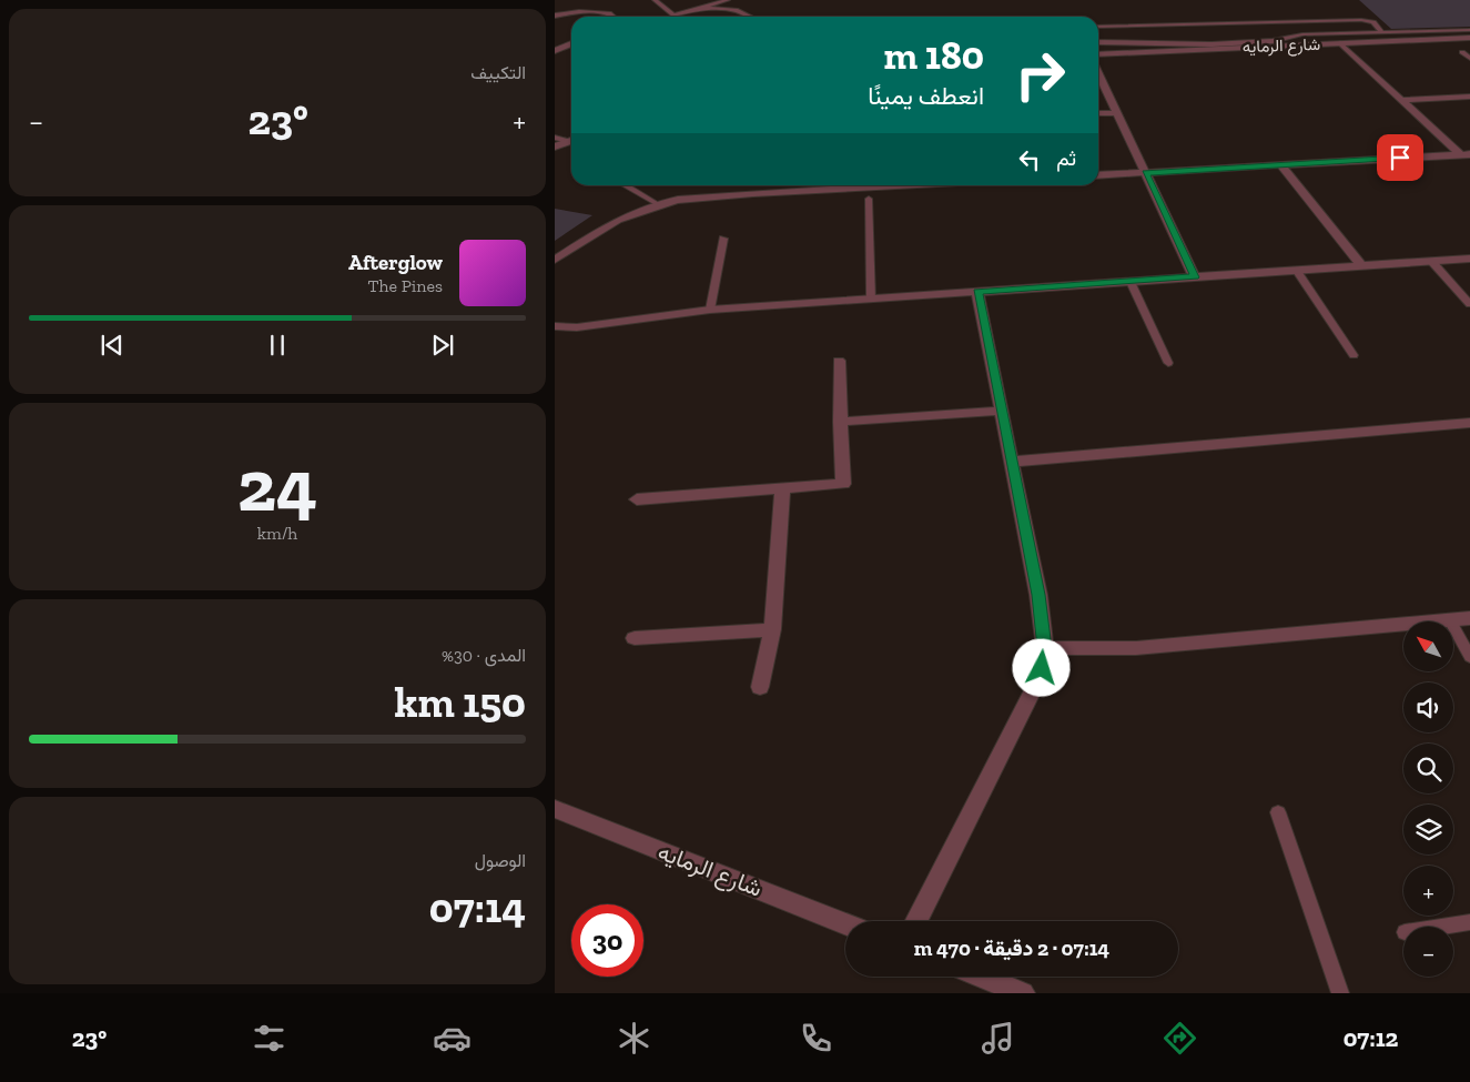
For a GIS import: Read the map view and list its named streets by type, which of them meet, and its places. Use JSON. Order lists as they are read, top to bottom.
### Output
{
  "streets": {
    "street": ["شارع الرمايه"]
  },
  "north": "top left",
  "page": {
    "tile": [
      "التكييف",
      ["24", "km/h"],
      ["المدى · 30%", "150 km"],
      ["الوصول", "07:14"]
    ],
    "turn": ["180 m", "انعطف يمينًا"],
    "heat": ["−", "23°", "+"],
    "then": "ثم",
    "song": ["Afterglow", "The Pines"],
    "map_buttons": ["+", "−"],
    "limit": "30",
    "trip": "07:14 · 2 دقيقة · 470 m",
    "tabs": ["07:12", "23°"]
  }
}
